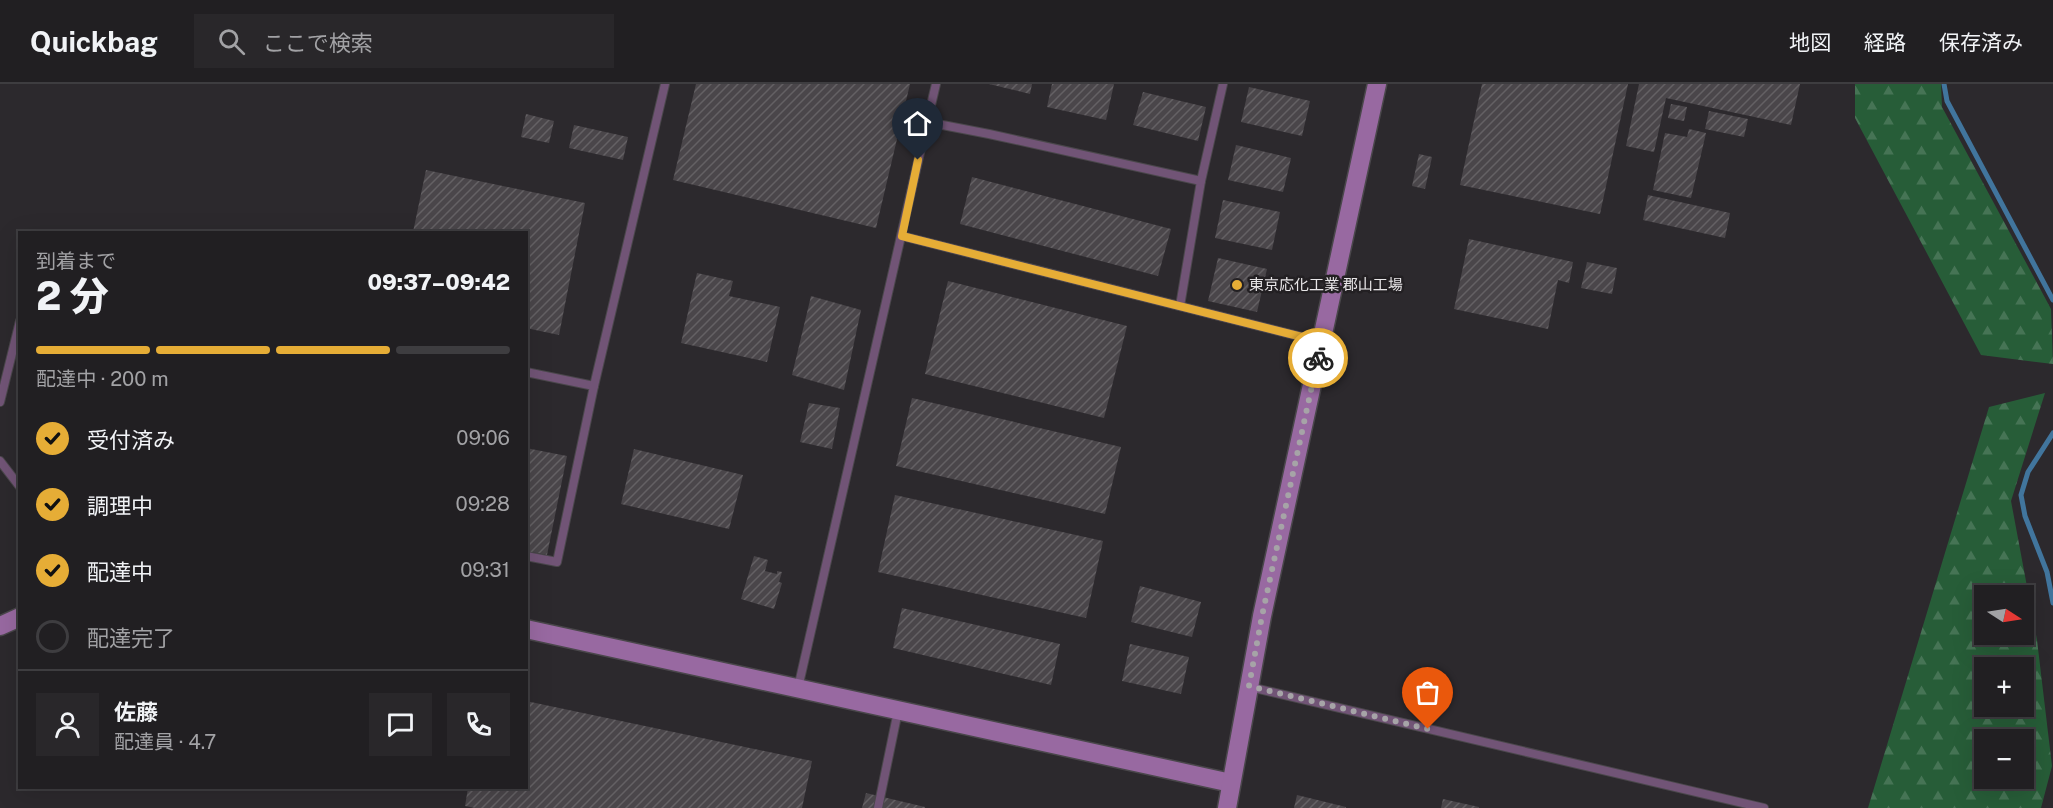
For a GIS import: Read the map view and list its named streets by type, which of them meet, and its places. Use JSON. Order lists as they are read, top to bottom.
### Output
{
  "places": ["東京応化工業 郡山工場"],
  "north": "right",
  "page": {
    "header": "Quickbag",
    "search": "ここで検索",
    "nav": ["地図", "経路", "保存済み"],
    "heading": ["2 分", "到着まで", "09:37–09:42"],
    "panel": ["佐藤", "配達員 · 4.7"],
    "bar": "配達中 · 200 m",
    "list": [
      ["受付済み", "09:06"],
      ["調理中", "09:28"],
      ["配達中", "09:31"],
      "配達完了"
    ],
    "map_buttons": ["+", "−"]
  }
}
